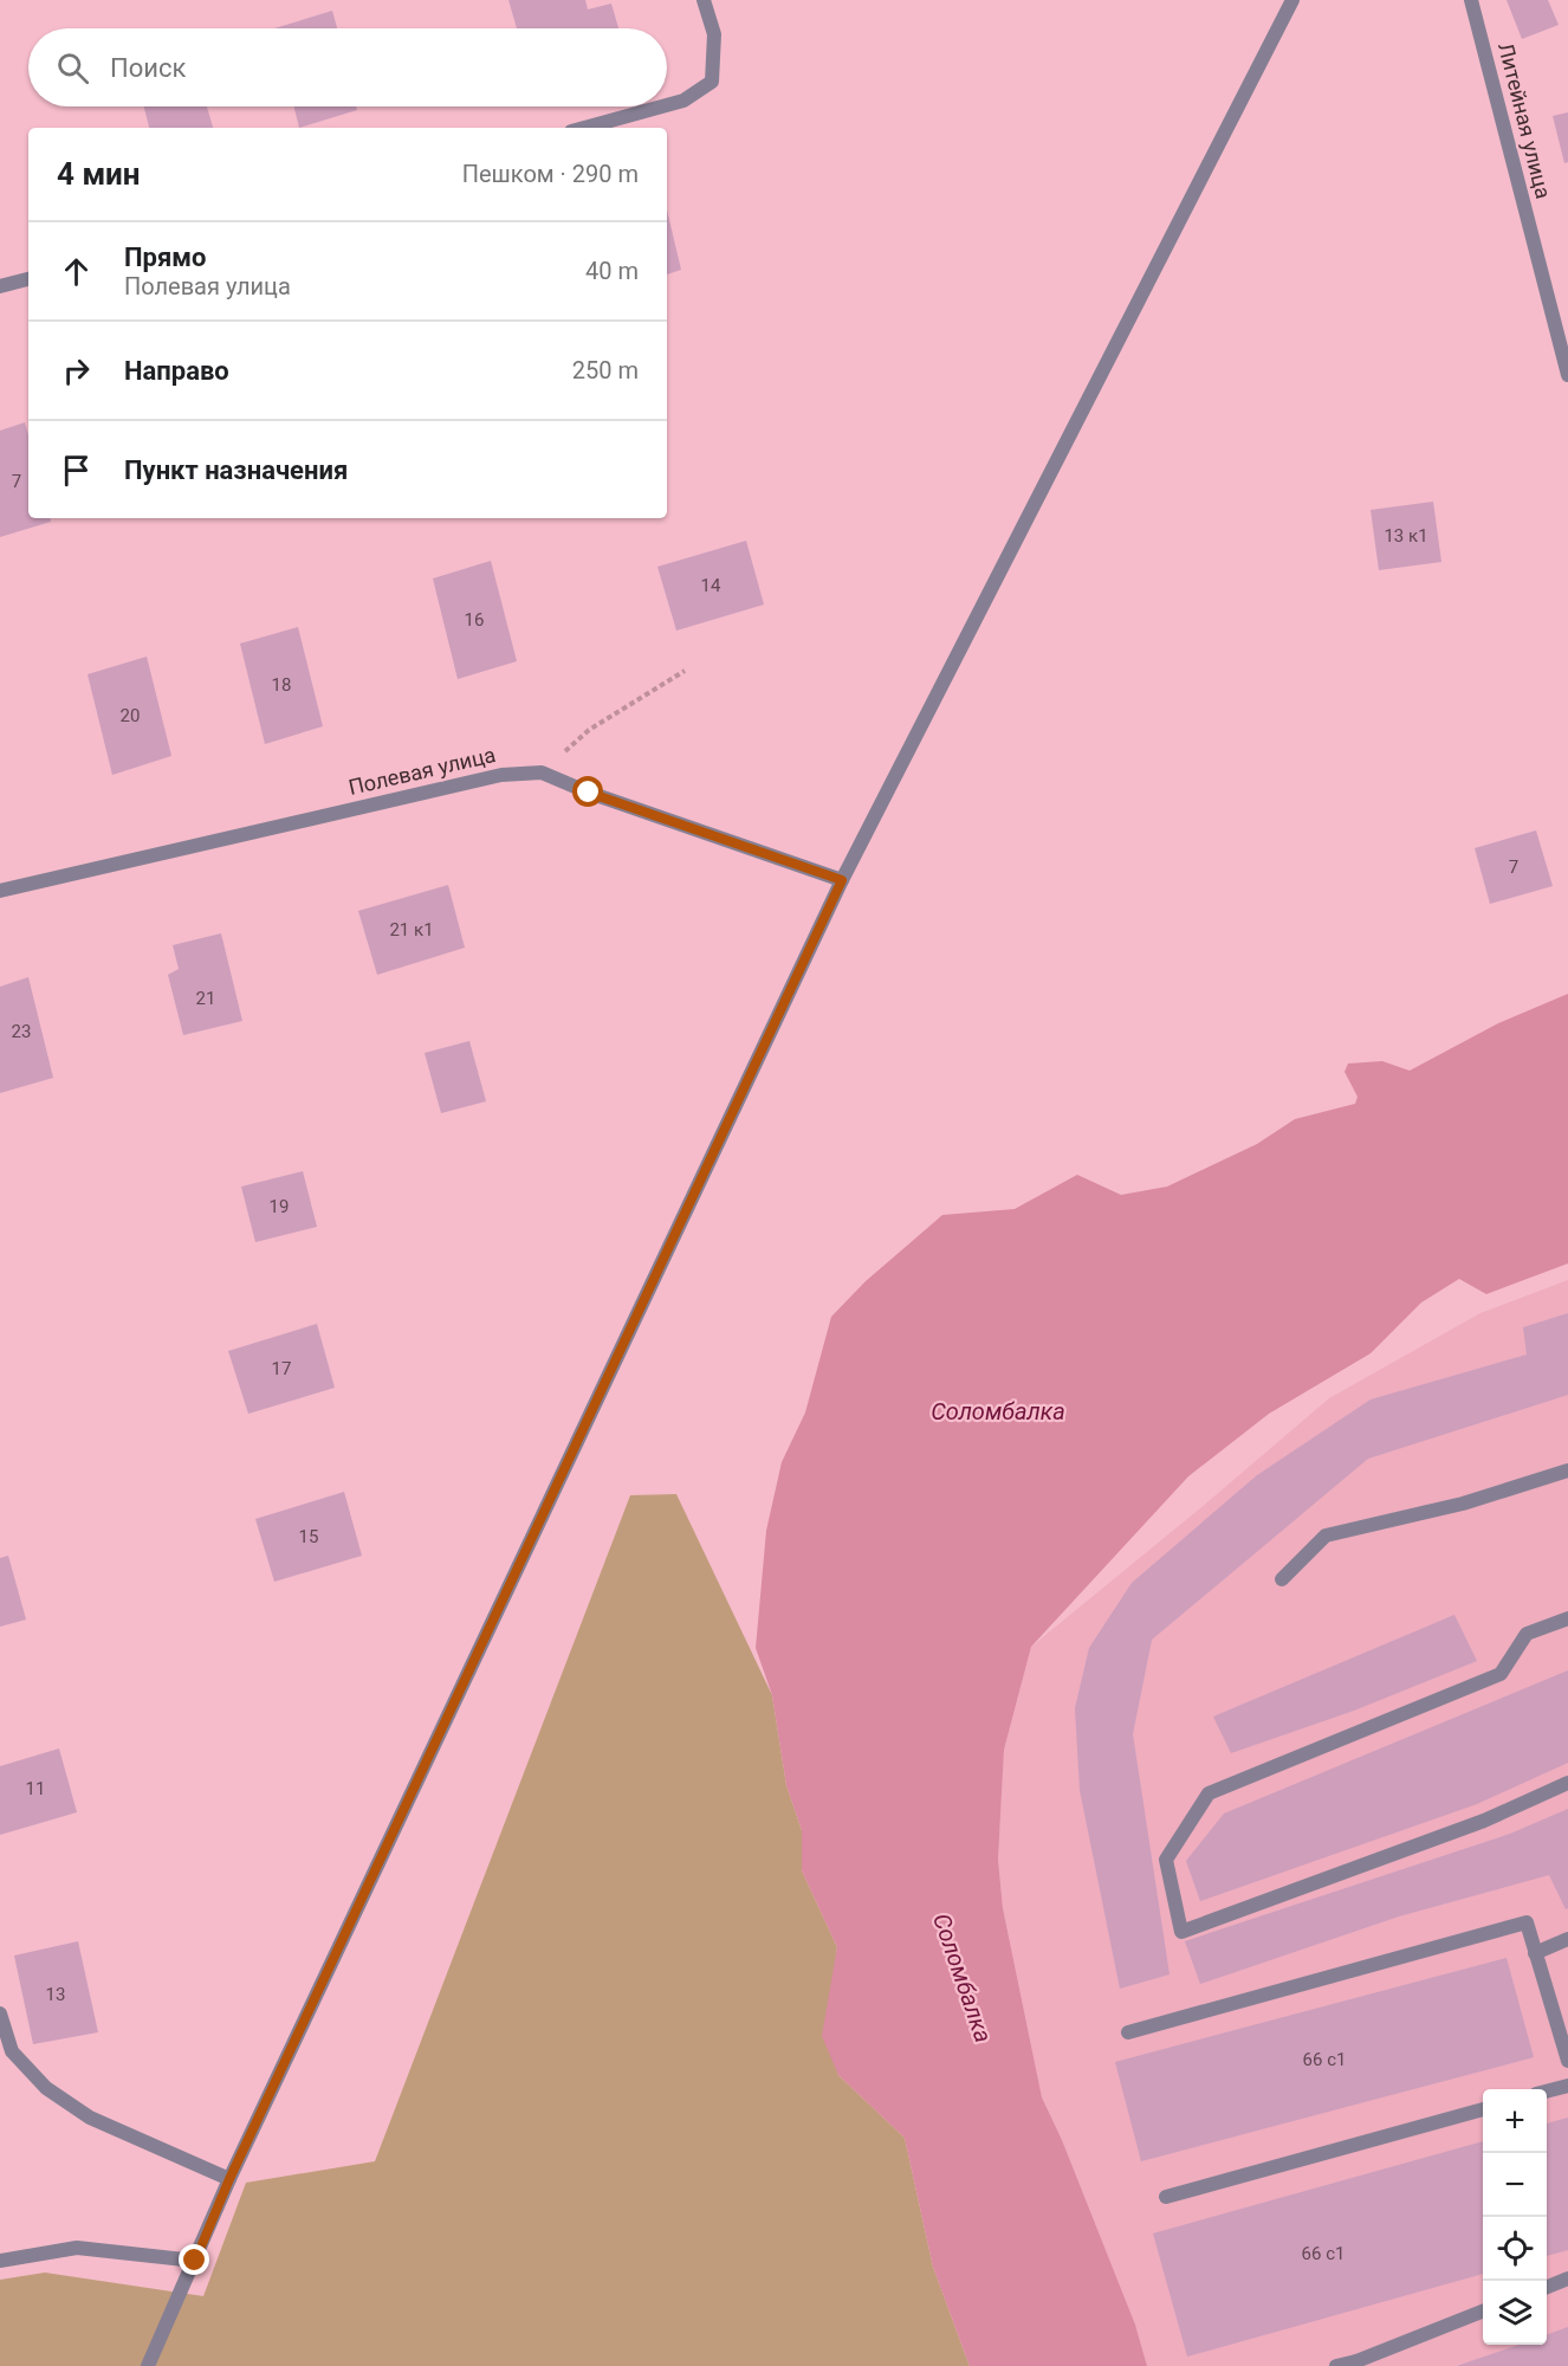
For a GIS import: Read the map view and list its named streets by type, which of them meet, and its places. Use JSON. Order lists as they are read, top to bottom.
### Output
{
  "streets": {
    "street": ["Литейная улица", "Полевая улица"]
  },
  "water": ["Соломбалка"],
  "house_numbers": [
    "7",
    "13 к1",
    "14",
    "16",
    "18",
    "20",
    "7",
    "21 к1",
    "21",
    "23",
    "19",
    "17",
    "15",
    "11",
    "13",
    "66 с1",
    "66 с1"
  ],
  "page": {
    "search": "Поиск",
    "heading": ["4 мин", "Пешком · 290 m"],
    "list": [
      ["Прямо", "Полевая улица", "40 m"],
      ["Направо", "250 m"],
      "Пункт назначения"
    ],
    "map_buttons": ["+", "−"]
  }
}
